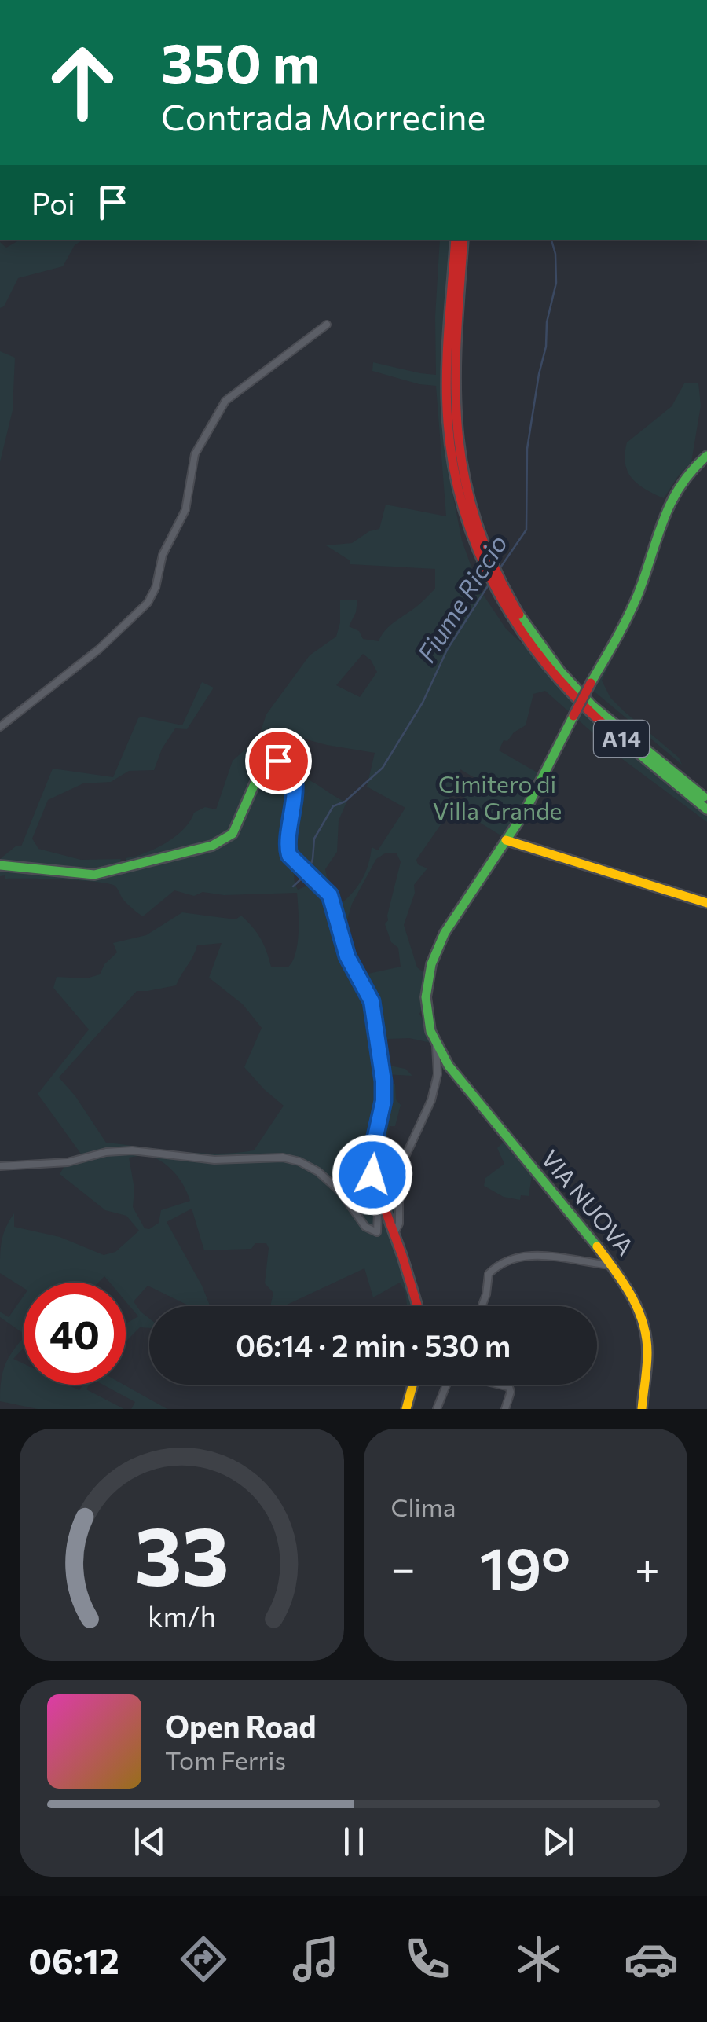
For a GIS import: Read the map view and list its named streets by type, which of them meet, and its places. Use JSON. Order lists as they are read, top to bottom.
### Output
{
  "streets": {
    "main road": ["A14", "VIA NUOVA"]
  },
  "water": ["Fiume Riccio"],
  "parks": ["Cimitero di Villa Grande"],
  "page": {
    "turn": ["350 m", "Contrada Morrecine"],
    "then": "Poi",
    "limit": "40",
    "trip": "06:14 · 2 min · 530 m",
    "tile": "Clima",
    "heat": ["−", "19°", "+"],
    "song": ["Open Road", "Tom Ferris"],
    "tabs": "06:12",
    "gauge": ["33", "km/h"]
  }
}
